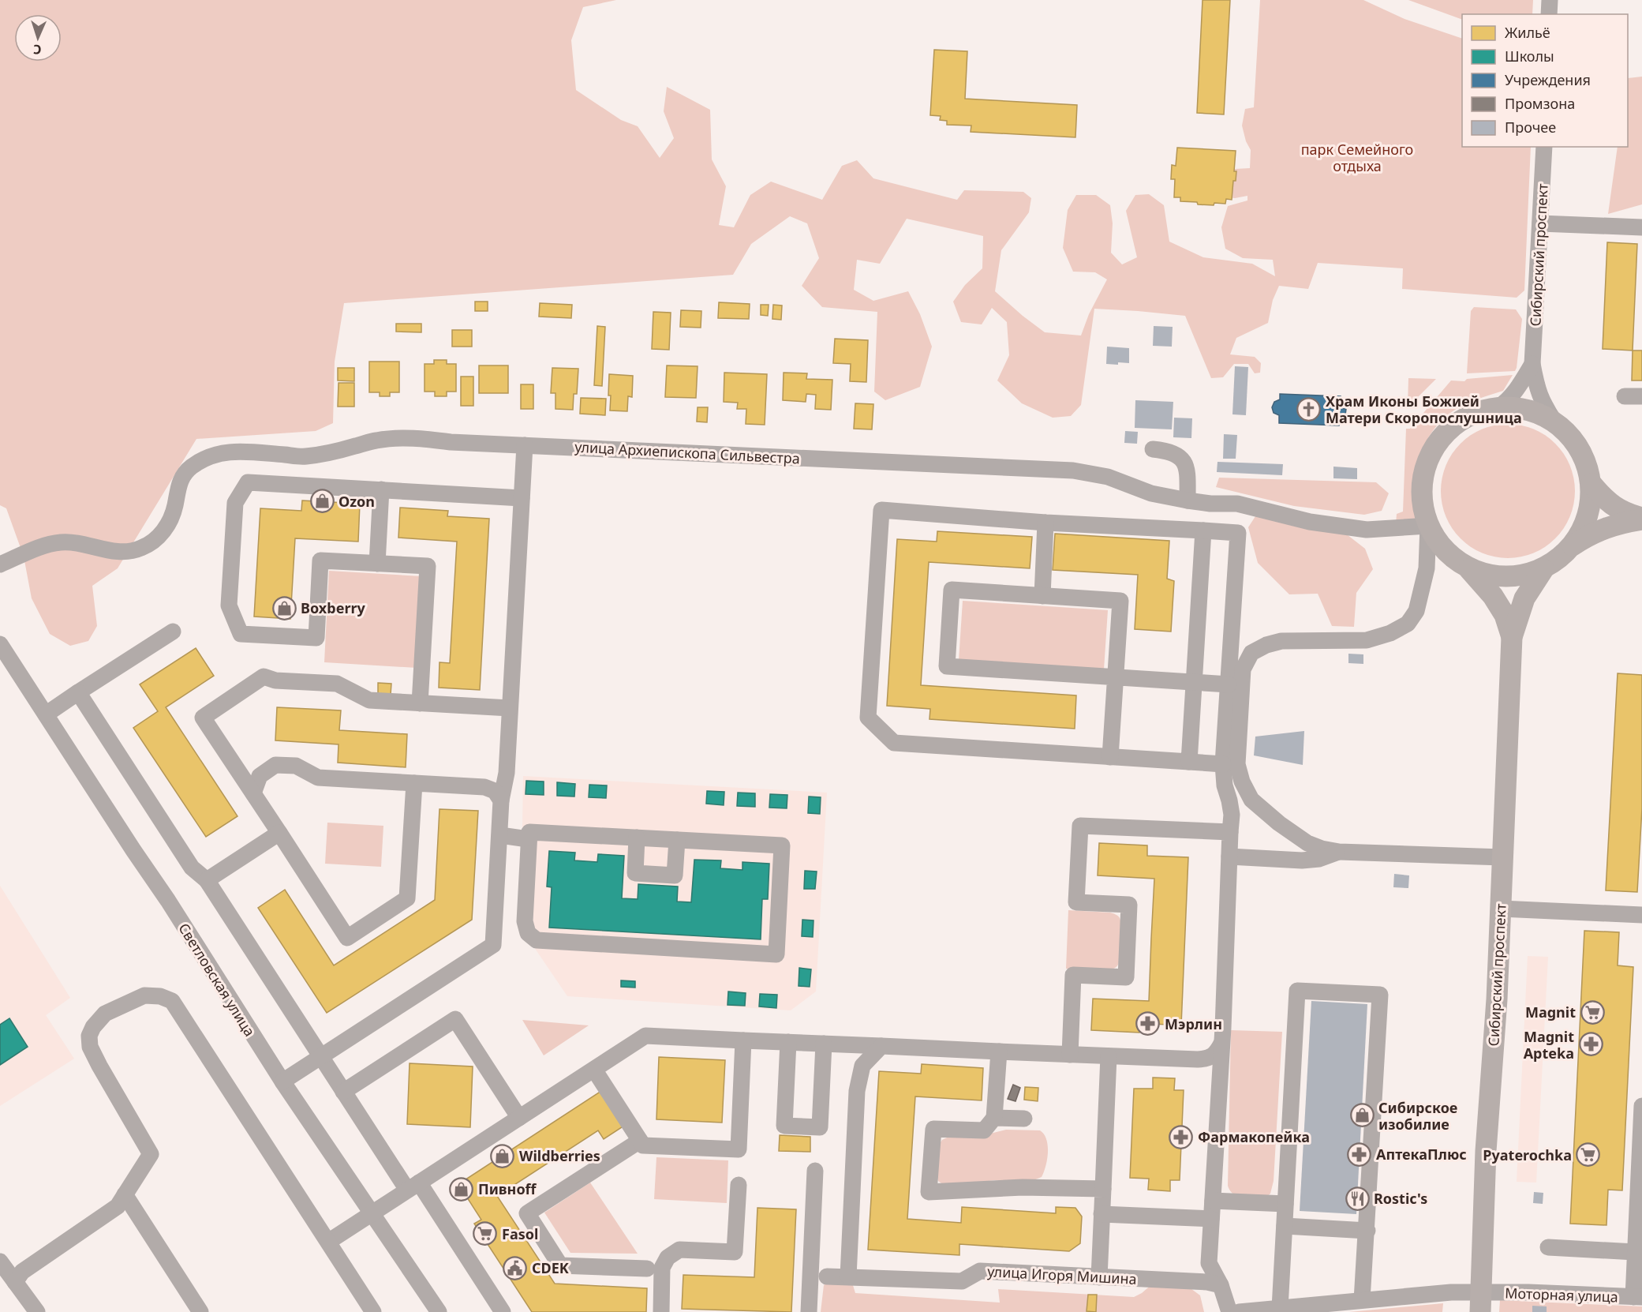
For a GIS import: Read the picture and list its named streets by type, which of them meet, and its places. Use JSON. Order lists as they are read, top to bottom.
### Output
{
  "streets": {
    "main road": ["Сибирский проспект"],
    "street": [
      "улица Архиепископа Сильвестра",
      "Светловская улица",
      "улица Игоря Мишина",
      "Моторная улица"
    ]
  },
  "crossings": [
    ["Сибирский проспект", "улица Архиепископа Сильвестра"],
    ["Сибирский проспект", "Моторная улица"]
  ],
  "parks": ["парк Семейного отдыха"],
  "places": {
    "church": ["Храм Иконы Божией Матери Скоропослушница"],
    "shop": [
      "Ozon",
      "Boxberry",
      "Сибирское изобилие",
      "Wildberries",
      "Пивноff"
    ],
    "supermarket": ["Magnit", "Pyaterochka", "Fasol"],
    "pharmacy": [
      "Мэрлин",
      "Magnit Apteka",
      "Фармакопейка",
      "АптекаПлюс"
    ],
    "restaurant": ["Rostic's"],
    "public building": ["CDEK"]
  },
  "legend": [
    "Жильё",
    "Школы",
    "Учреждения",
    "Промзона",
    "Прочее"
  ],
  "north": "bottom"
}
